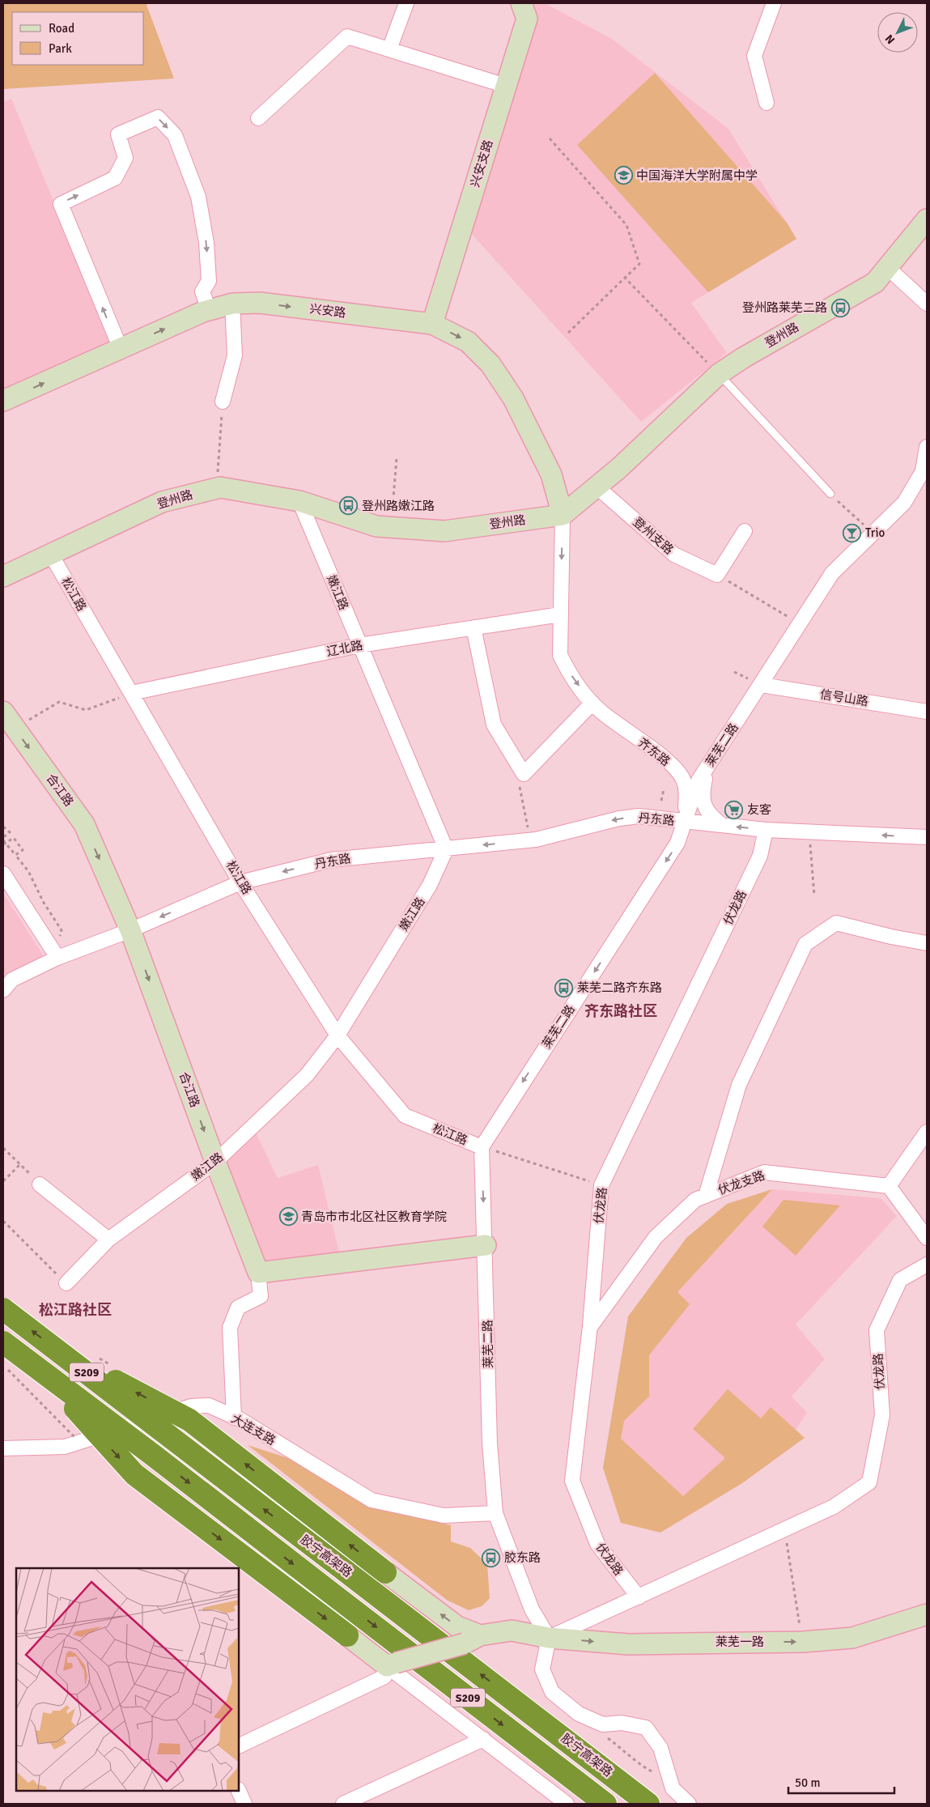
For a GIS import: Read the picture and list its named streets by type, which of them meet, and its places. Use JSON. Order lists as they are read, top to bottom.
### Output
{
  "streets": {
    "highway": ["S209", "胶宁高架路"],
    "street": [
      "兴安支路",
      "兴安路",
      "登州路",
      "登州支路",
      "嫩江路",
      "松江路",
      "辽北路",
      "信号山路",
      "莱芜二路",
      "齐东路",
      "合江路",
      "丹东路",
      "伏龙路",
      "伏龙支路",
      "大连支路",
      "莱芜一路"
    ]
  },
  "crossings": [
    ["兴安支路", "兴安路"],
    ["兴安路", "登州路"],
    ["兴安路", "齐东路"],
    ["登州路", "登州支路"],
    ["登州路", "嫩江路"],
    ["登州路", "松江路"],
    ["登州路", "齐东路"],
    ["嫩江路", "松江路"],
    ["嫩江路", "辽北路"],
    ["嫩江路", "合江路"],
    ["嫩江路", "丹东路"],
    ["松江路", "辽北路"],
    ["松江路", "莱芜二路"],
    ["松江路", "丹东路"],
    ["辽北路", "齐东路"],
    ["信号山路", "莱芜二路"],
    ["莱芜二路", "齐东路"],
    ["莱芜二路", "丹东路"],
    ["莱芜二路", "伏龙路"],
    ["莱芜二路", "大连支路"],
    ["莱芜二路", "莱芜一路"],
    ["齐东路", "丹东路"],
    ["合江路", "丹东路"],
    ["伏龙路", "伏龙支路"],
    ["伏龙路", "莱芜一路"]
  ],
  "one_way": [
    "兴安路",
    "莱芜二路",
    "合江路",
    "丹东路",
    "莱芜一路"
  ],
  "districts": ["齐东路社区", "松江路社区"],
  "places": {
    "school or university": ["中国海洋大学附属中学", "青岛市市北区社区教育学院"],
    "bus stop": [
      "登州路莱芜二路",
      "登州路嫩江路",
      "莱芜二路齐东路",
      "胶东路"
    ],
    "bar": ["Trio"],
    "supermarket": ["友客"]
  },
  "legend": ["Road", "Park"],
  "scale_bar": "50 m",
  "north": "bottom left"
}
